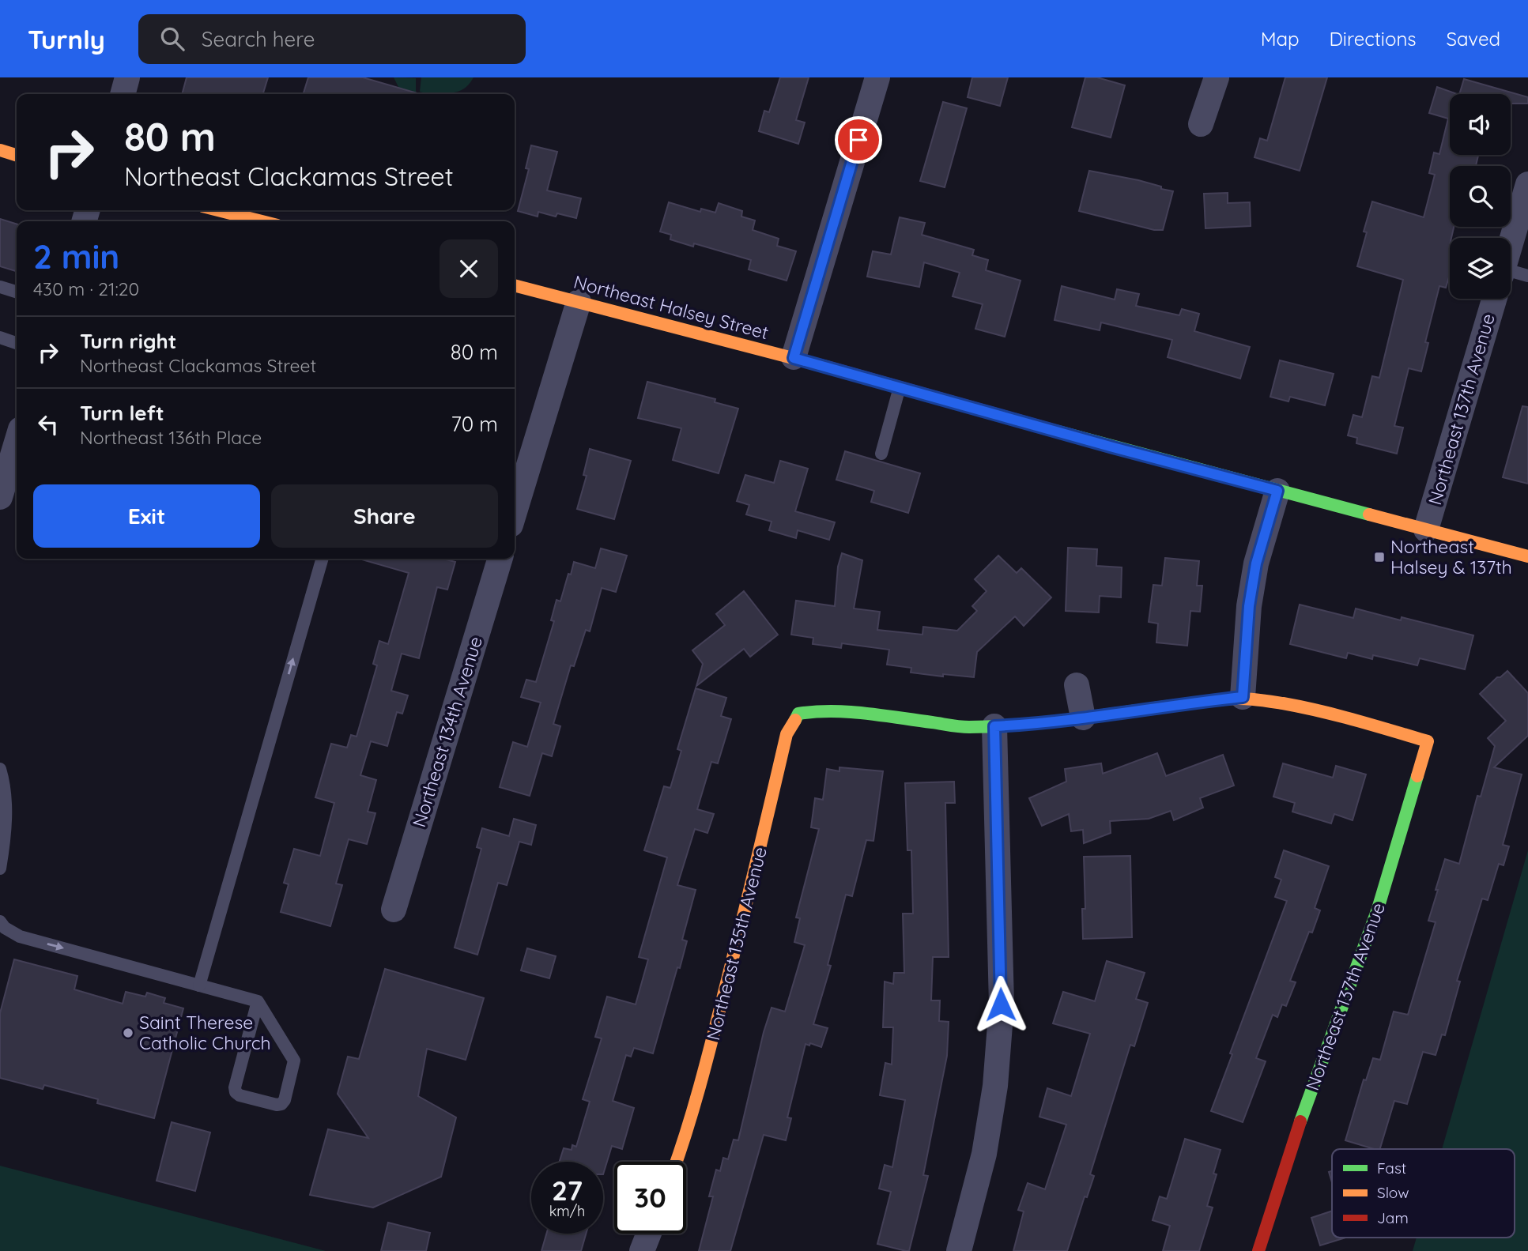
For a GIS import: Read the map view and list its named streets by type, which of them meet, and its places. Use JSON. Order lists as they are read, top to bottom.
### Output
{
  "streets": {
    "street": [
      "Northeast Halsey Street",
      "Northeast 137th Avenue",
      "Northeast 134th Avenue",
      "Northeast 135th Avenue"
    ]
  },
  "crossings": [
    ["Northeast Halsey Street", "Northeast 137th Avenue"]
  ],
  "places": {
    "transit": ["Northeast Halsey & 137th"],
    "other": ["Saint Therese Catholic Church"]
  },
  "legend": ["Fast", "Slow", "Jam"],
  "page": {
    "header": "Turnly",
    "search": "Search here",
    "nav": ["Map", "Directions", "Saved"],
    "turn": ["80 m", "Northeast Clackamas Street"],
    "heading": ["2 min", "430 m · 21:20"],
    "list": [
      {
        "name": "Turn right",
        "note": "Northeast Clackamas Street",
        "value": "80 m"
      },
      {
        "name": "Turn left",
        "note": "Northeast 136th Place",
        "value": "70 m"
      }
    ],
    "buttons": ["Exit", "Share"],
    "speed": "27 km/h",
    "limit": "30"
  }
}
